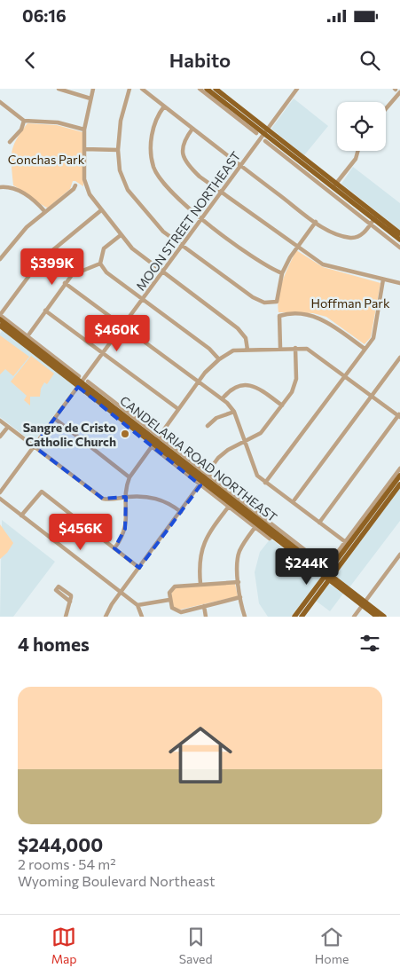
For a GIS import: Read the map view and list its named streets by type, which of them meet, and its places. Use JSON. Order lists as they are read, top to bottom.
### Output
{
  "streets": {
    "main road": ["CANDELARIA ROAD NORTHEAST"],
    "street": ["MOON STREET NORTHEAST"]
  },
  "crossings": [
    ["MOON STREET NORTHEAST", "CANDELARIA ROAD NORTHEAST"]
  ],
  "parks": ["Conchas Park", "Hoffman Park"],
  "places": ["Sangre de Cristo Catholic Church"],
  "page": {
    "status": "06:16",
    "header": "Habito",
    "price": [
      "$399K",
      "$460K",
      "$456K",
      "$244K"
    ],
    "heading": "4 homes",
    "list": [
      {
        "name": "$244,000",
        "note": "2 rooms · 54 m² · Wyoming Boulevard Northeast"
      }
    ],
    "tabs": ["Map", "Saved", "Home"]
  }
}
